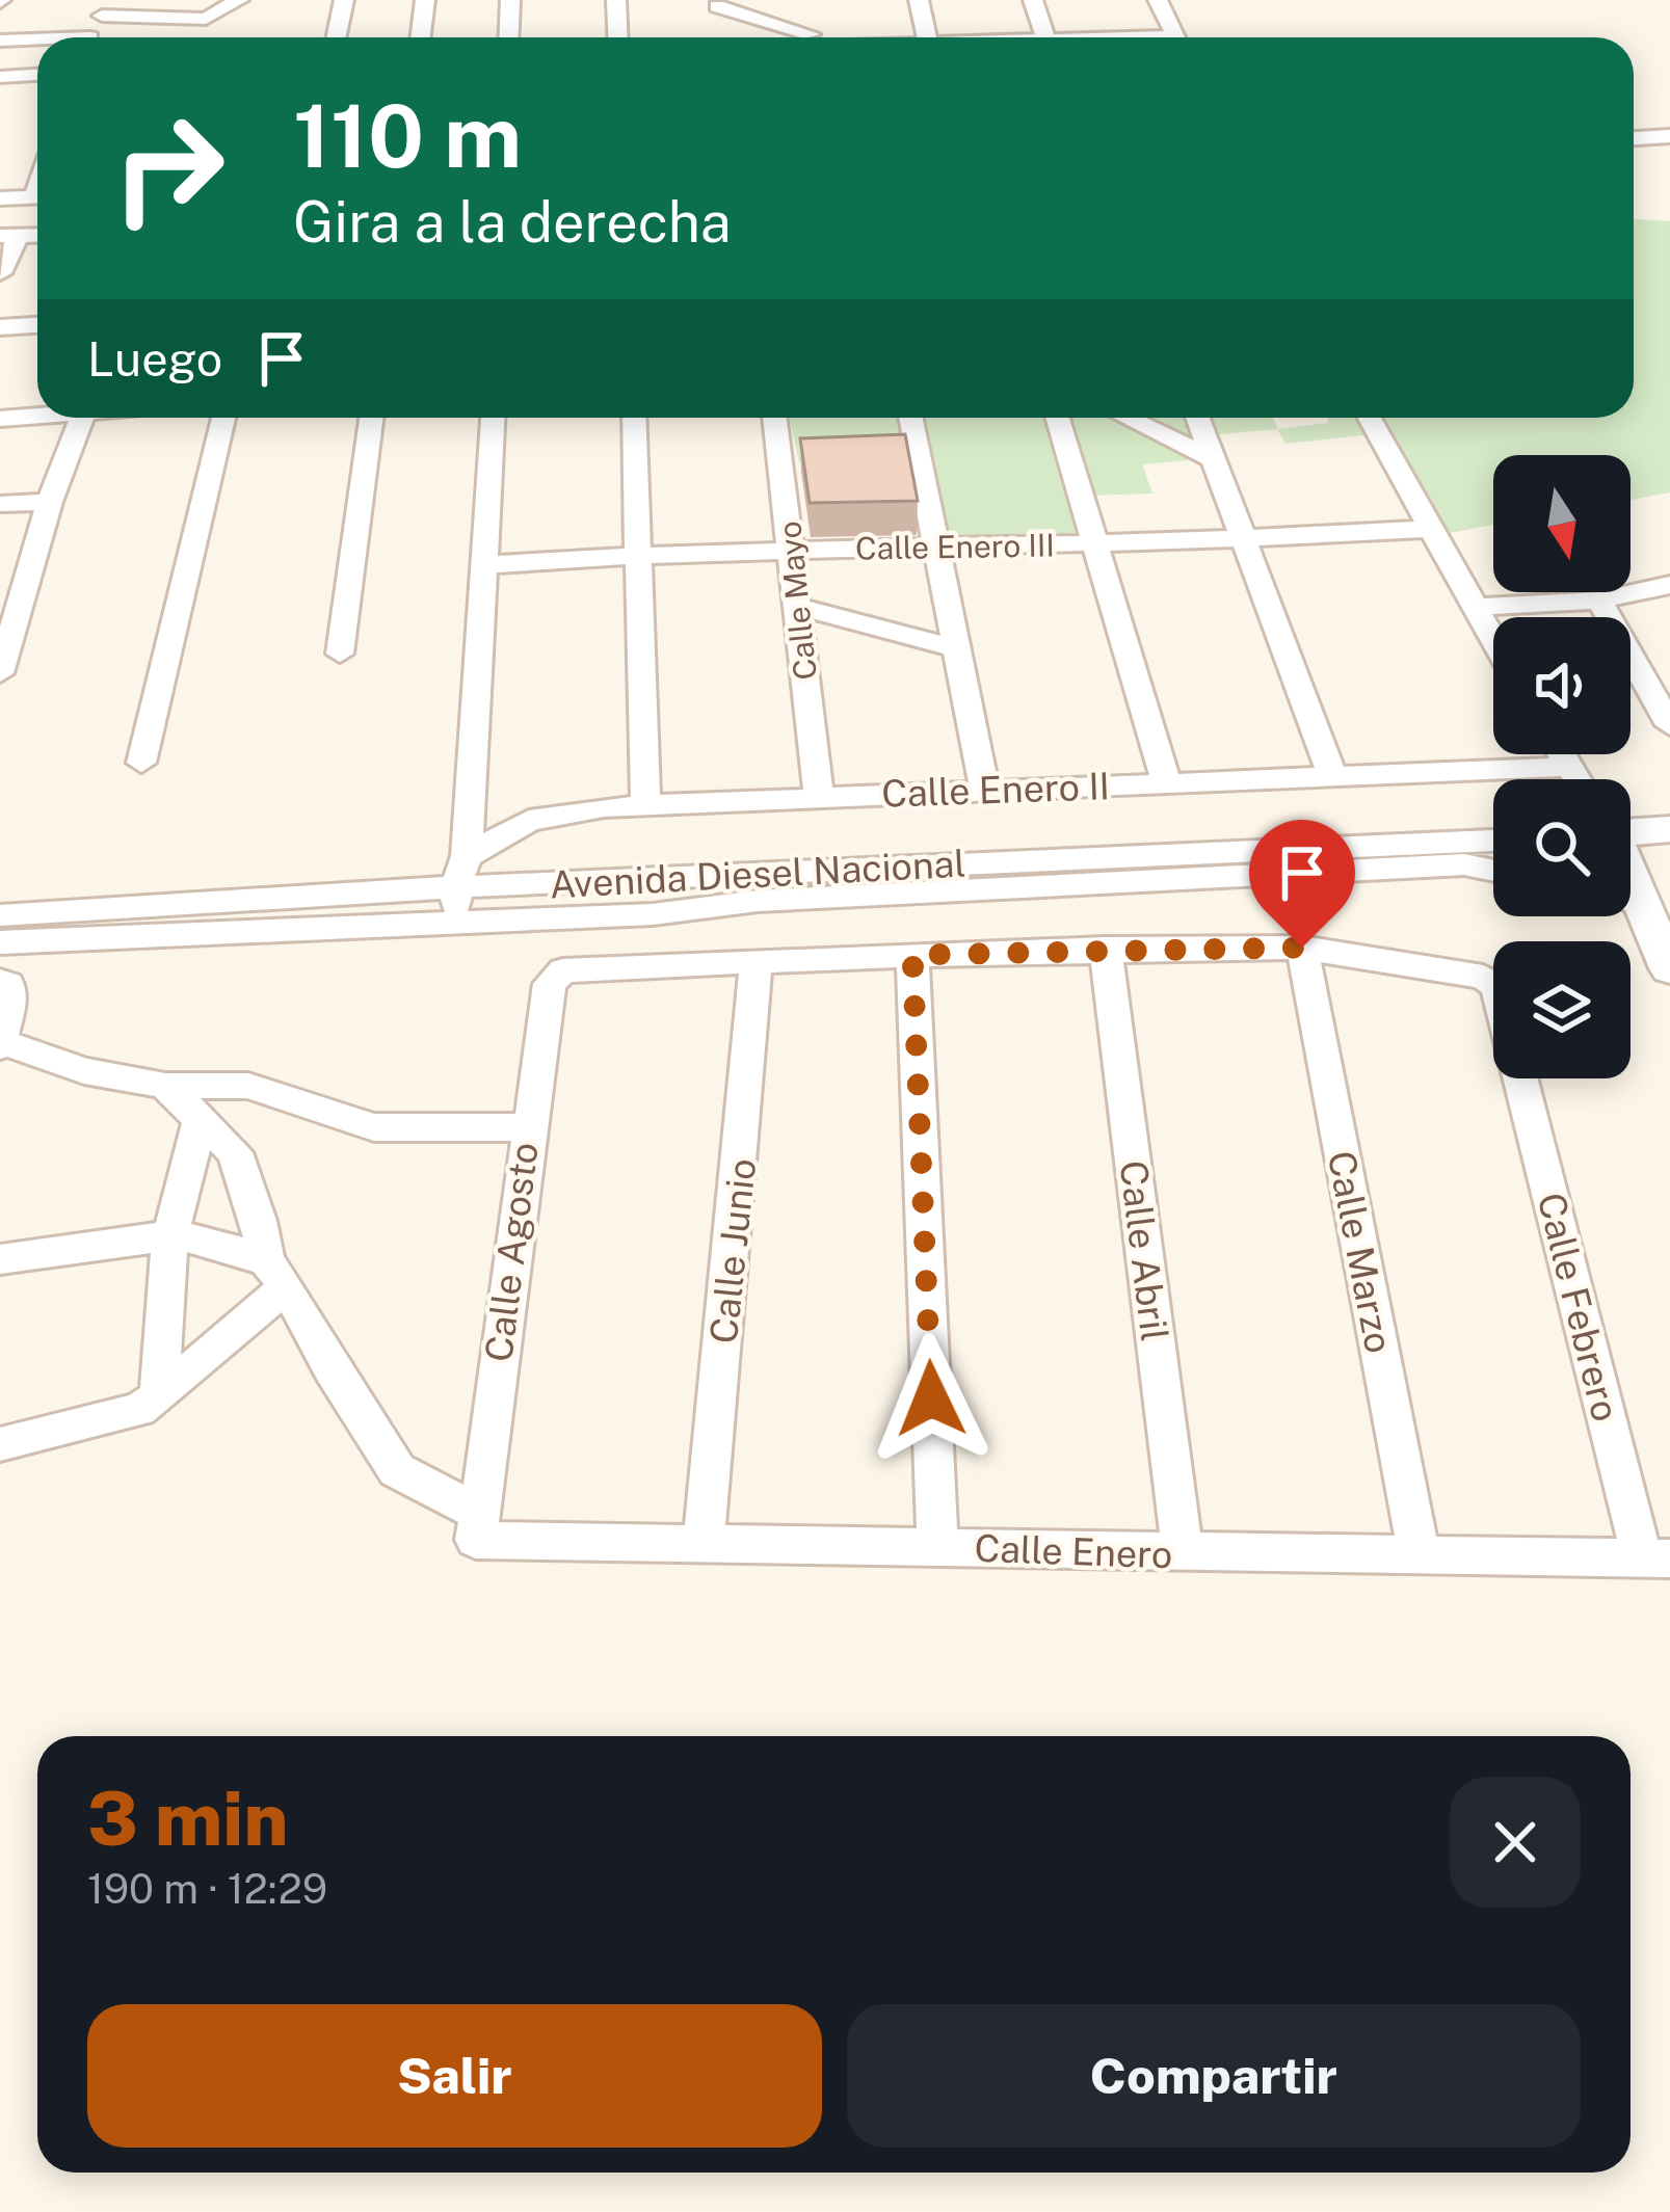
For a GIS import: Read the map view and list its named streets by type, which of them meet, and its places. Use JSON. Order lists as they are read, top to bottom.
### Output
{
  "streets": {
    "street": [
      "Calle Enero III",
      "Calle Mayo",
      "Calle Enero II",
      "Avenida Diesel Nacional",
      "Calle Junio",
      "Calle Abril",
      "Calle Agosto",
      "Calle Marzo",
      "Calle Febrero",
      "Calle Enero"
    ]
  },
  "crossings": [
    ["Calle Enero III", "Calle Mayo"],
    ["Calle Mayo", "Calle Enero II"],
    ["Calle Junio", "Calle Agosto"],
    ["Calle Junio", "Calle Enero"],
    ["Calle Abril", "Calle Enero"],
    ["Calle Agosto", "Calle Enero"],
    ["Calle Marzo", "Calle Febrero"],
    ["Calle Marzo", "Calle Enero"],
    ["Calle Febrero", "Calle Enero"]
  ],
  "north": "bottom",
  "page": {
    "turn": ["110 m", "Gira a la derecha"],
    "then": "Luego",
    "heading": ["3 min", "190 m · 12:29"],
    "buttons": ["Salir", "Compartir"]
  }
}
